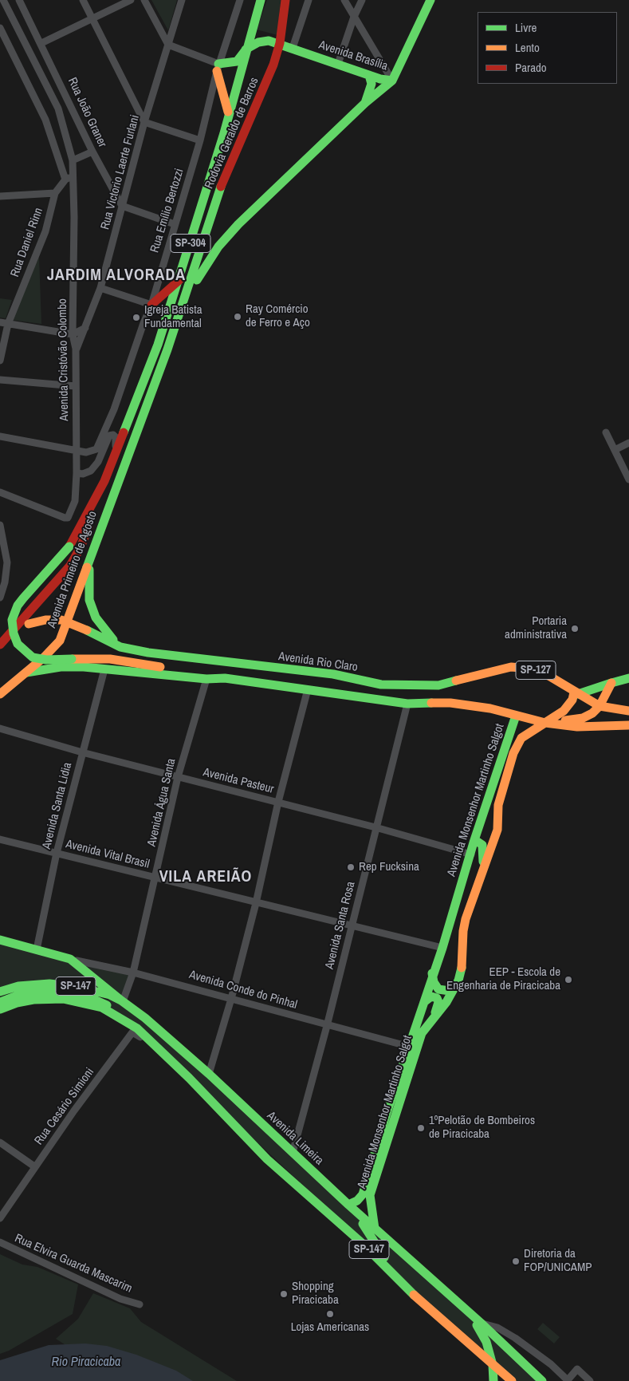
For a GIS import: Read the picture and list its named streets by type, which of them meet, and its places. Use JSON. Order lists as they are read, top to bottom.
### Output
{
  "streets": {
    "main road": [
      "Avenida Brasília",
      "Rodovia Geraldo de Barros",
      "SP-304",
      "Avenida Primeiro de Agosto",
      "Avenida Rio Claro",
      "SP-127",
      "Avenida Monsenhor Martinho Salgot",
      "SP-147",
      "Avenida Conde do Pinhal",
      "Avenida Limeira"
    ],
    "street": [
      "Rua João Graner",
      "Rua Victorio Laerte Furlani",
      "Rua Emílio Bertozzi",
      "Rua Daniel Rinn",
      "Avenida Cristóvão Colombo",
      "Avenida Pasteur",
      "Avenida Água Santa",
      "Avenida Santa Lidia",
      "Avenida Vital Brasil",
      "Avenida Santa Rosa",
      "Rua Cesário Simioni",
      "Rua Elvira Guarda Mascarim"
    ]
  },
  "crossings": [
    ["Avenida Brasília", "Rodovia Geraldo de Barros"],
    ["Rua João Graner", "Rua Victorio Laerte Furlani"],
    ["Rodovia Geraldo de Barros", "Avenida Primeiro de Agosto"],
    ["Rua Victorio Laerte Furlani", "Avenida Cristóvão Colombo"],
    ["Avenida Primeiro de Agosto", "Avenida Rio Claro"],
    ["Avenida Rio Claro", "SP-127"],
    ["Avenida Pasteur", "Avenida Monsenhor Martinho Salgot"],
    ["Avenida Pasteur", "Avenida Água Santa"],
    ["Avenida Pasteur", "Avenida Santa Lidia"],
    ["Avenida Pasteur", "Avenida Santa Rosa"],
    ["Avenida Monsenhor Martinho Salgot", "Avenida Vital Brasil"],
    ["Avenida Monsenhor Martinho Salgot", "Avenida Conde do Pinhal"],
    ["Avenida Monsenhor Martinho Salgot", "Avenida Limeira"],
    ["Avenida Água Santa", "Avenida Vital Brasil"],
    ["Avenida Água Santa", "Avenida Conde do Pinhal"],
    ["Avenida Água Santa", "Avenida Limeira"],
    ["Avenida Santa Lidia", "Avenida Vital Brasil"],
    ["Avenida Santa Lidia", "Avenida Conde do Pinhal"],
    ["Avenida Vital Brasil", "Avenida Santa Rosa"],
    ["Avenida Santa Rosa", "Avenida Conde do Pinhal"],
    ["Avenida Santa Rosa", "Avenida Limeira"],
    ["SP-147", "Rua Cesário Simioni"],
    ["Avenida Conde do Pinhal", "Avenida Limeira"]
  ],
  "districts": ["JARDIM ALVORADA", "VILA AREIÃO"],
  "water": ["Rio Piracicaba"],
  "places": [
    "Ray Comércio de Ferro e Aço",
    "Igreja Batista Fundamental",
    "Portaria administrativa",
    "Rep Fucksina",
    "EEP - Escola de Engenharia de Piracicaba",
    "1ºPelotão de Bombeiros de Piracicaba",
    "Diretoria da FOP/UNICAMP",
    "Shopping Piracicaba",
    "Lojas Americanas"
  ],
  "legend": ["Livre", "Lento", "Parado"]
}
